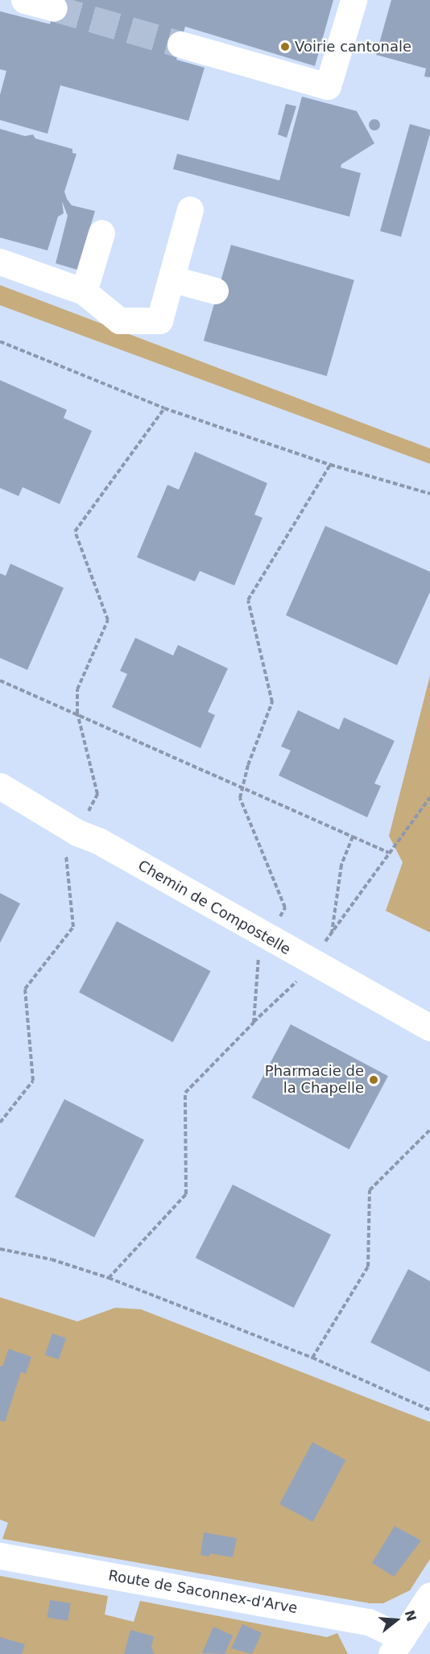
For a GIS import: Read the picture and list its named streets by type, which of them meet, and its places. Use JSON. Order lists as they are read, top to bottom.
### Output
{
  "streets": {
    "street": ["Chemin de Compostelle", "Route de Saconnex-d'Arve"]
  },
  "places": ["Voirie cantonale", "Pharmacie de la Chapelle"],
  "north": "right"
}
